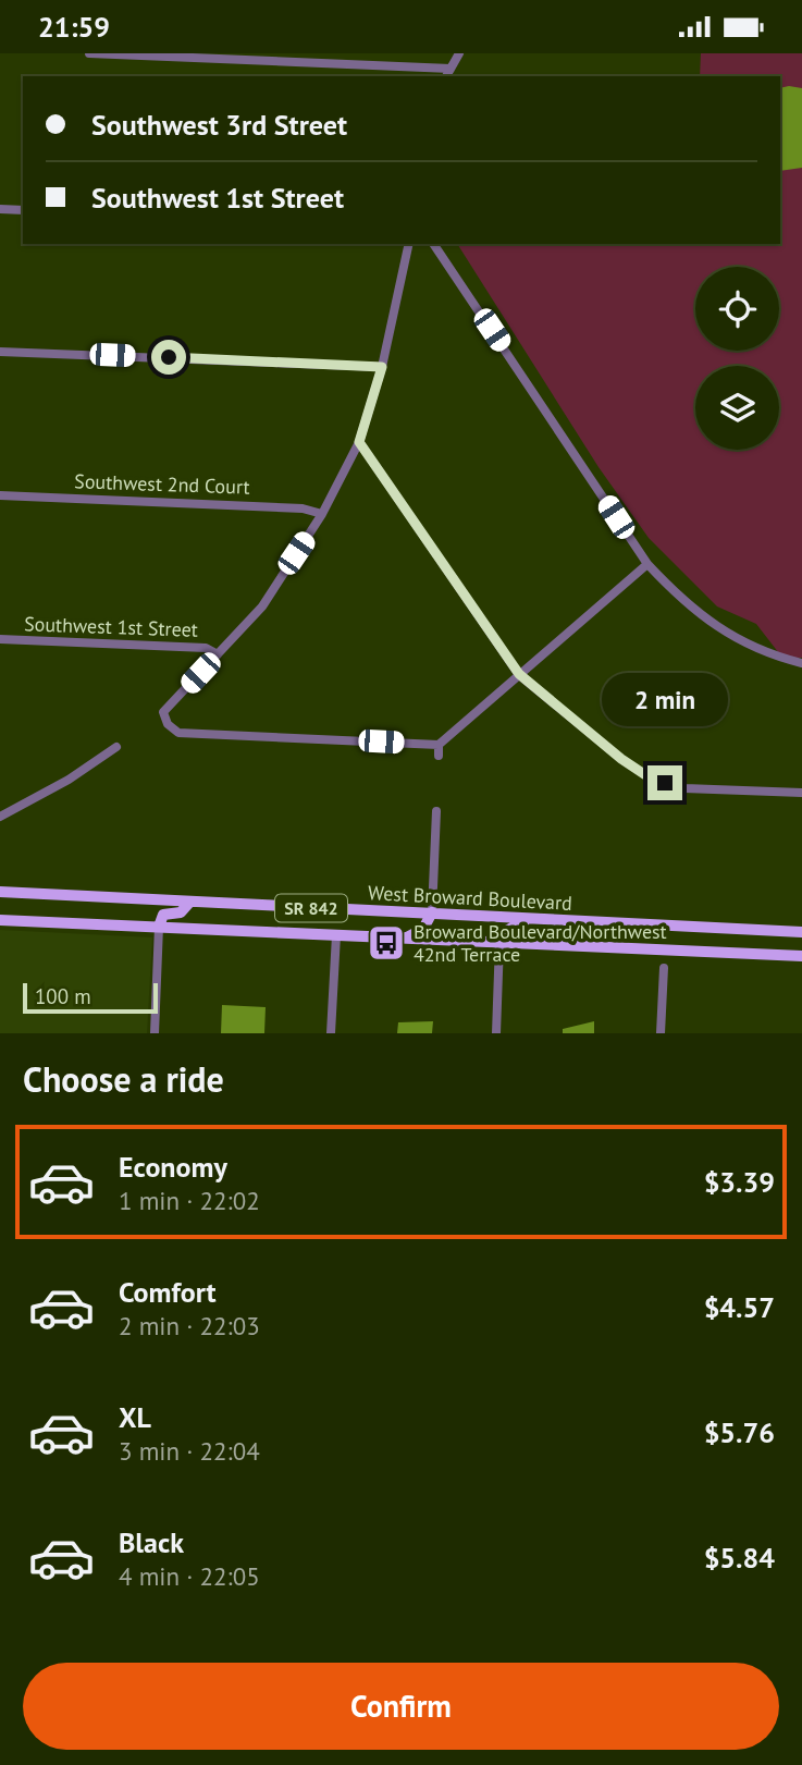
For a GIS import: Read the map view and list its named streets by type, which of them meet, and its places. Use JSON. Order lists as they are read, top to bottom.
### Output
{
  "streets": {
    "main road": ["West Broward Boulevard", "SR 842"],
    "street": ["Southwest 2nd Court", "Southwest 1st Street"]
  },
  "places": {
    "bus stop": ["Broward Boulevard/Northwest 42nd Terrace"]
  },
  "scale_bar": "100 m",
  "page": {
    "status": "21:59",
    "banner": ["Southwest 3rd Street", "Southwest 1st Street"],
    "bubble": "2 min",
    "scale": "100 m",
    "heading": "Choose a ride",
    "list": [
      {
        "name": "Economy",
        "note": "1 min · 22:02",
        "value": "$3.39"
      },
      {
        "name": "Comfort",
        "note": "2 min · 22:03",
        "value": "$4.57"
      },
      {
        "name": "XL",
        "note": "3 min · 22:04",
        "value": "$5.76"
      },
      {
        "name": "Black",
        "note": "4 min · 22:05",
        "value": "$5.84"
      }
    ],
    "buttons": "Confirm"
  }
}
